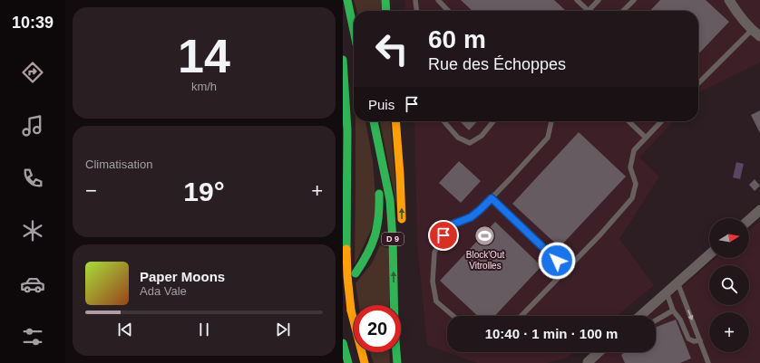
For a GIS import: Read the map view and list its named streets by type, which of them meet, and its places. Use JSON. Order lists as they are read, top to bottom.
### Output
{
  "streets": {
    "highway": ["D 9"]
  },
  "places": {
    "sports": ["Block'Out Vitrolles"]
  },
  "north": "right",
  "page": {
    "tabs": "10:39",
    "tile": [
      ["14", "km/h"],
      "Climatisation"
    ],
    "turn": ["60 m", "Rue des Échoppes"],
    "then": "Puis",
    "heat": ["−", "19°", "+"],
    "map_buttons": "+",
    "song": ["Paper Moons", "Ada Vale"],
    "limit": "20",
    "trip": "10:40 · 1 min · 100 m"
  }
}
